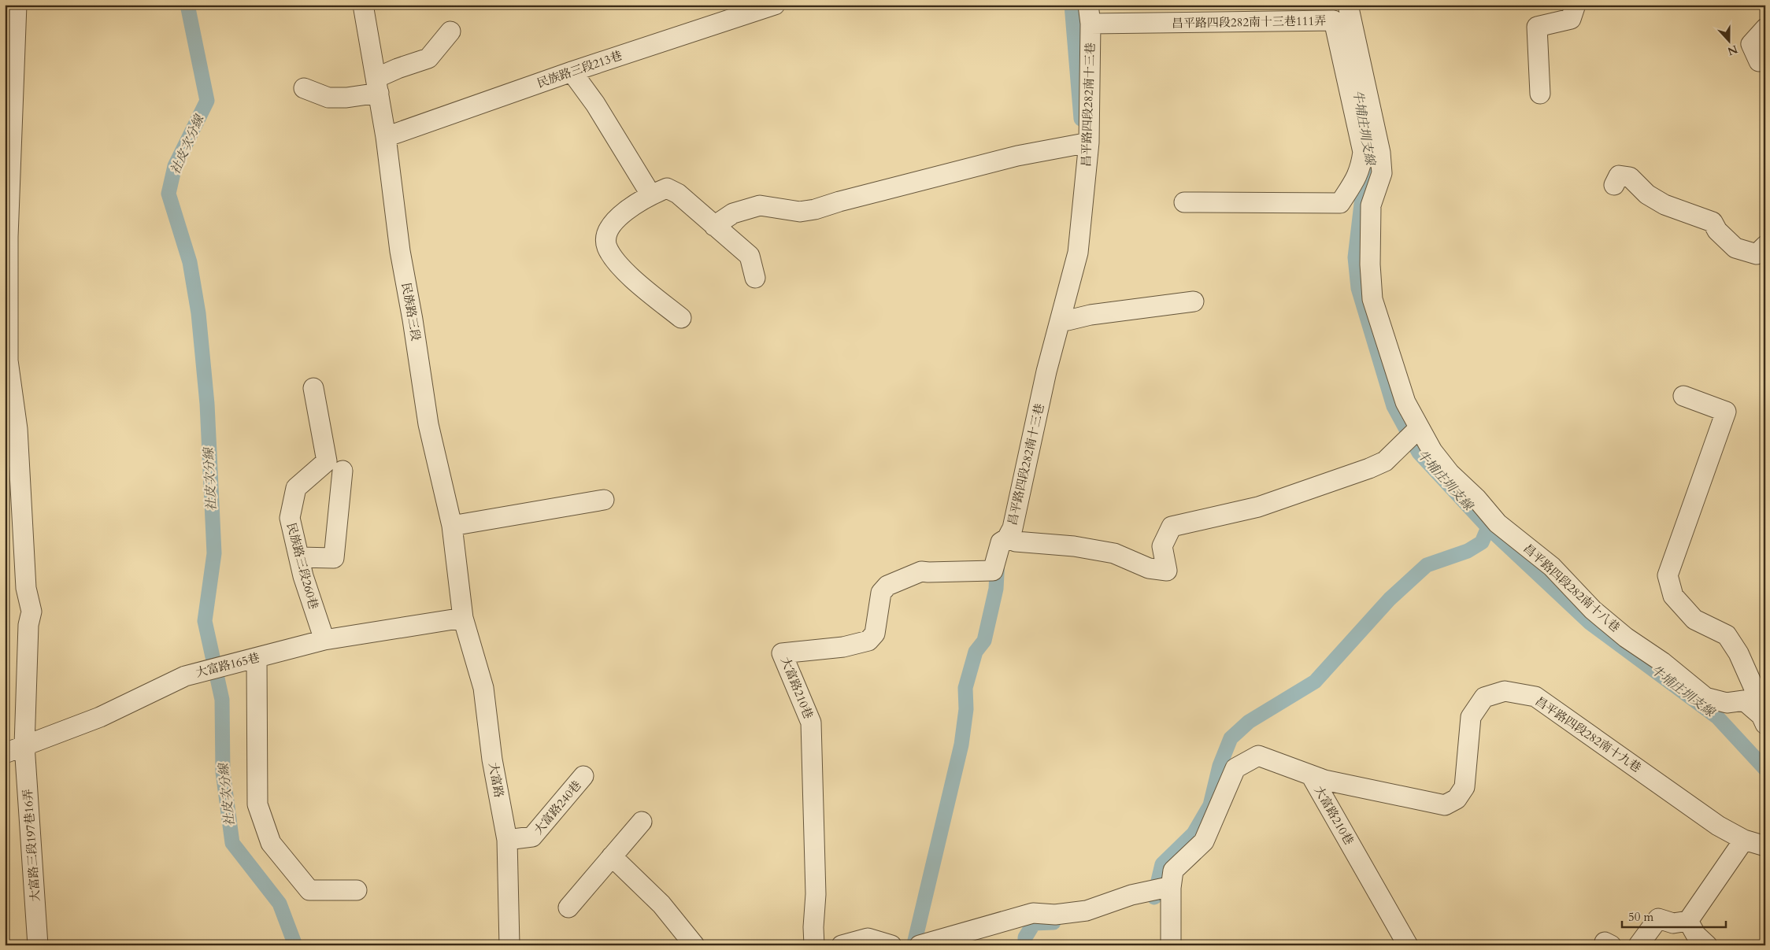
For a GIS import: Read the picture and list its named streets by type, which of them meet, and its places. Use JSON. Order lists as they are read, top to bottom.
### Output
{
  "streets": {
    "street": [
      "昌平路四段282南十三巷111弄",
      "民族路三段213巷",
      "昌平路四段282南十三巷",
      "民族路三段",
      "民族路三段260巷",
      "昌平路四段282南十八巷",
      "大富路165巷",
      "大富路210巷",
      "昌平路四段282南十九巷",
      "大富路",
      "大富路240巷",
      "大富路三段197巷16弄"
    ]
  },
  "crossings": [
    ["昌平路四段282南十三巷111弄", "昌平路四段282南十三巷"],
    ["昌平路四段282南十三巷111弄", "昌平路四段282南十八巷"],
    ["民族路三段213巷", "民族路三段"],
    ["昌平路四段282南十三巷", "昌平路四段282南十八巷"],
    ["昌平路四段282南十三巷", "大富路210巷"],
    ["民族路三段", "大富路165巷"],
    ["民族路三段", "大富路"],
    ["民族路三段260巷", "大富路165巷"],
    ["大富路165巷", "大富路"],
    ["大富路165巷", "大富路三段197巷16弄"],
    ["大富路210巷", "昌平路四段282南十九巷"],
    ["大富路", "大富路240巷"]
  ],
  "water": ["牛埔庄圳支線", "社皮次分線"],
  "scale_bar": "50 m",
  "north": "bottom"
}
